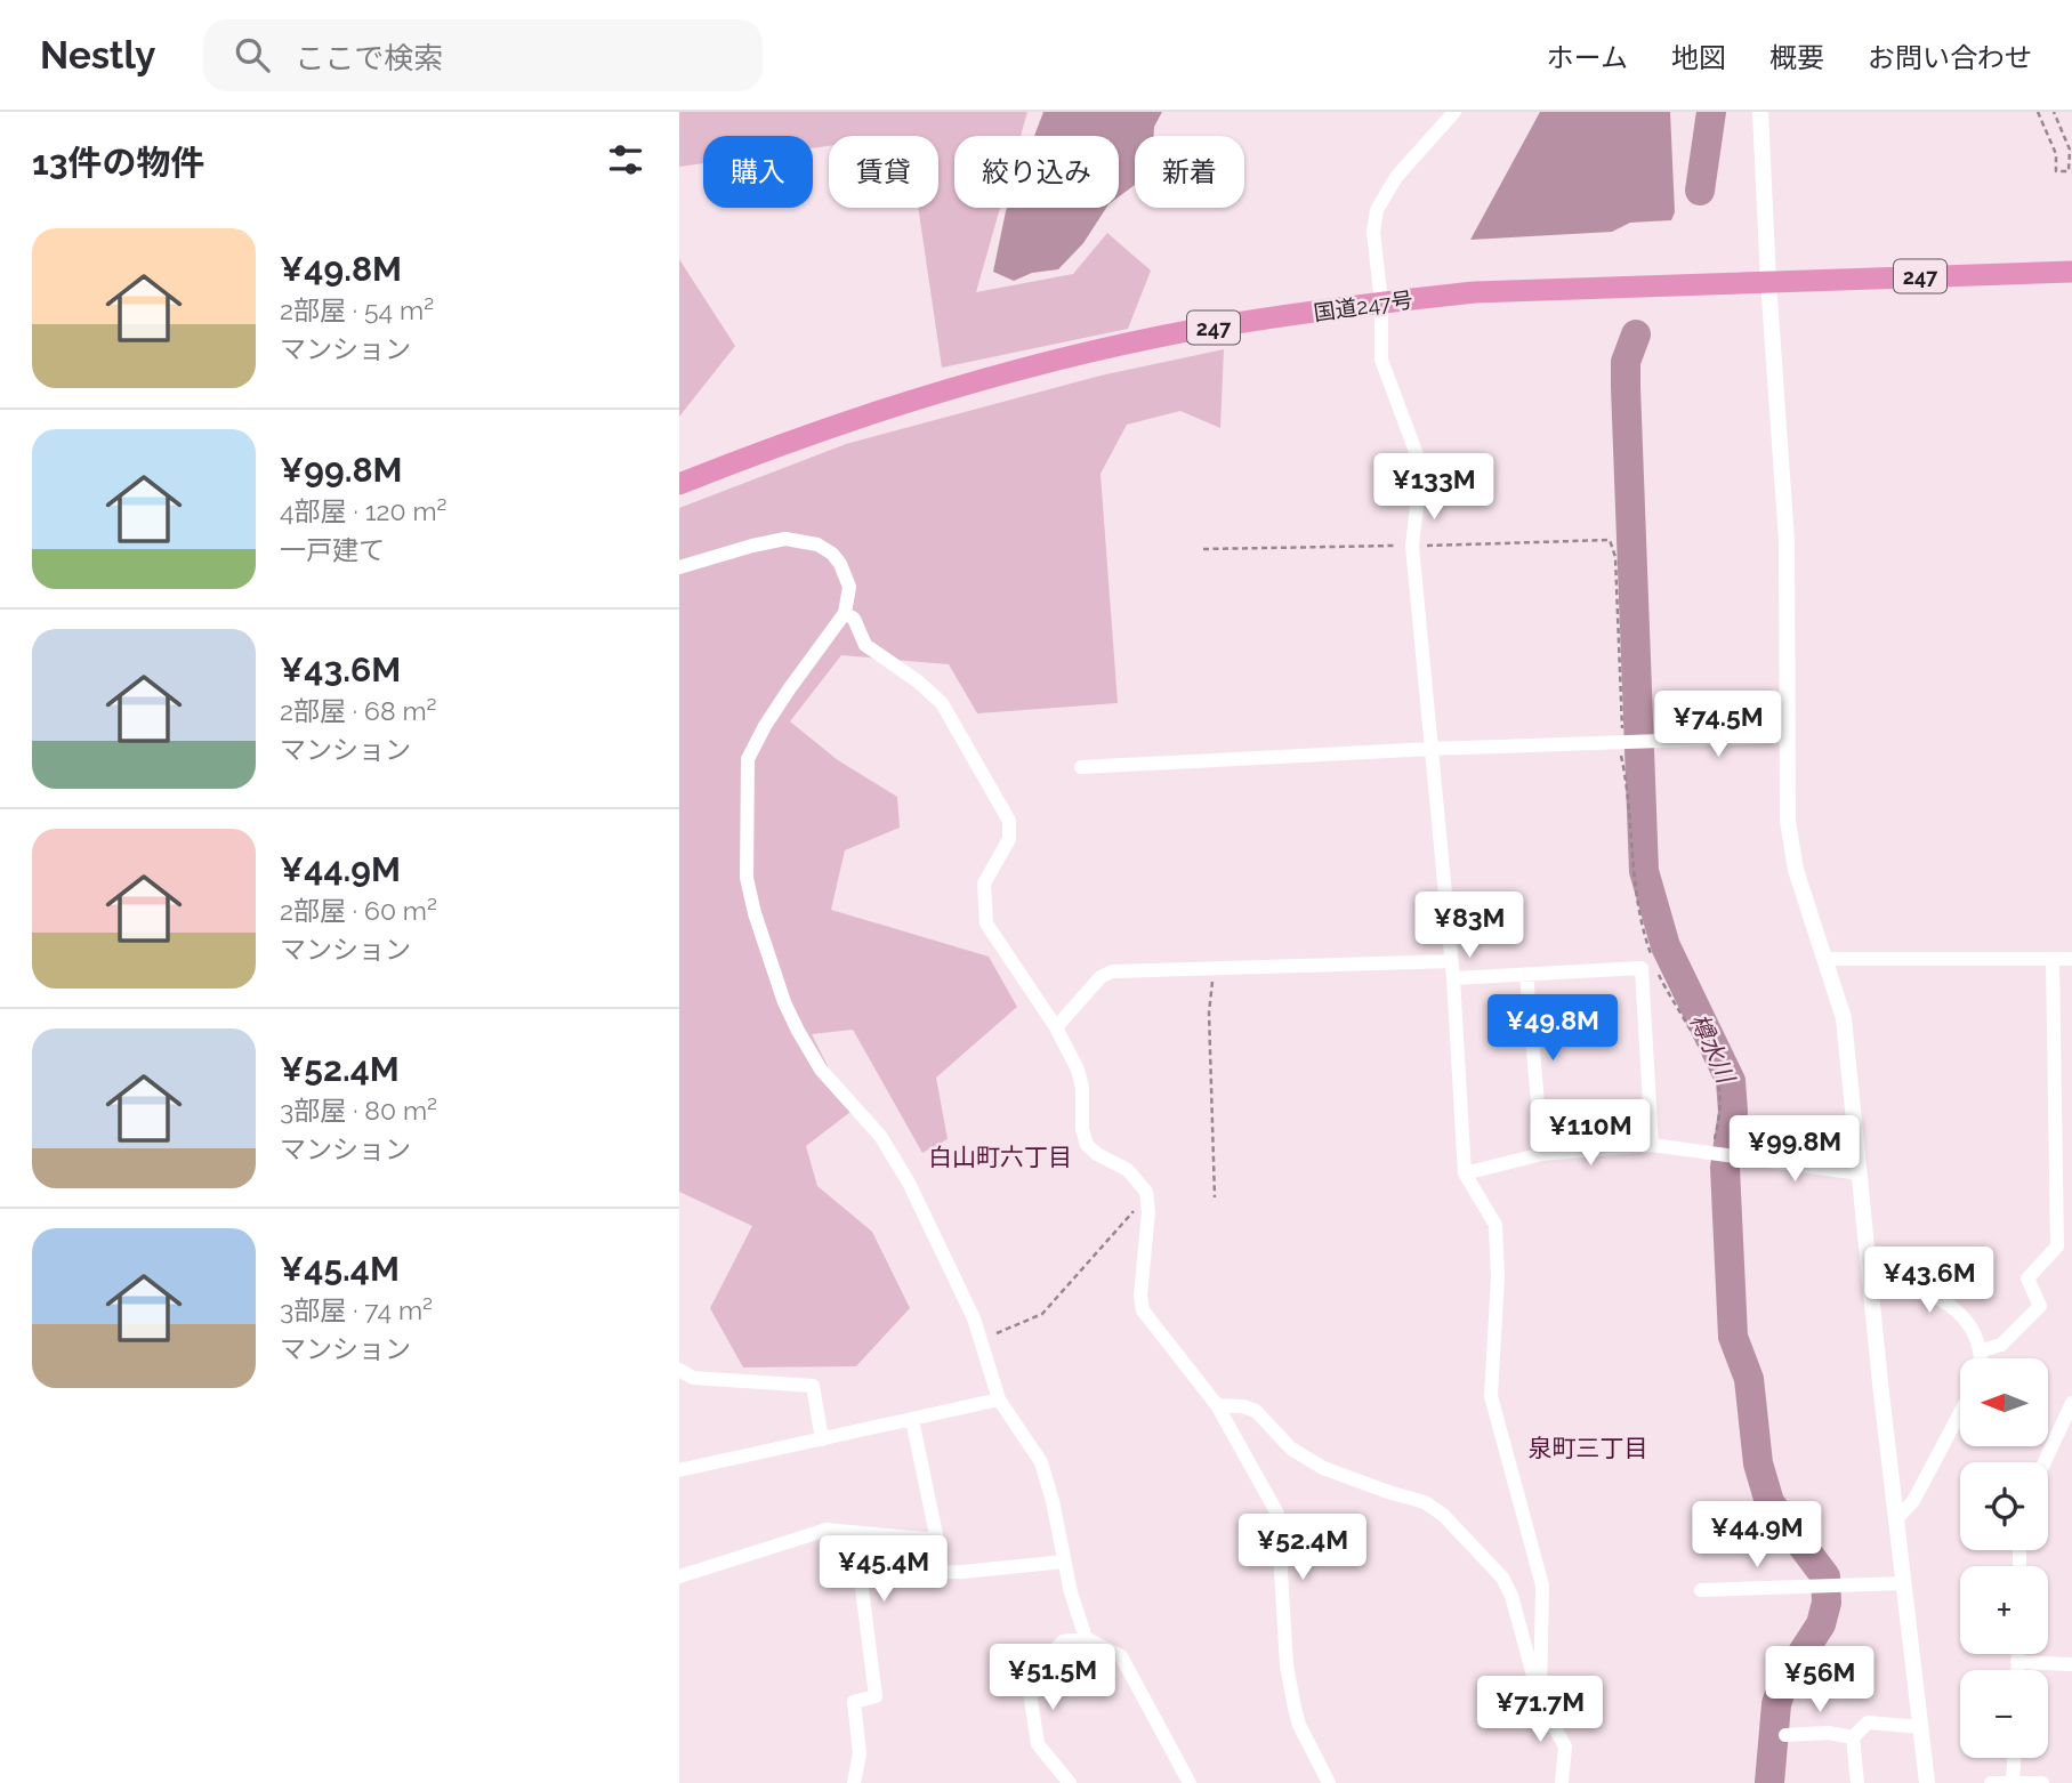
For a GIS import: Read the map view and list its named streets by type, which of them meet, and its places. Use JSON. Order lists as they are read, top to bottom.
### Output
{
  "streets": {
    "highway": ["247", "国道247号"]
  },
  "districts": ["白山町六丁目", "泉町三丁目"],
  "water": ["樽水川"],
  "north": "left",
  "page": {
    "header": "Nestly",
    "search": "ここで検索",
    "nav": [
      "ホーム",
      "地図",
      "概要",
      "お問い合わせ"
    ],
    "heading": "13件の物件",
    "chip": [
      "購入",
      "賃貸",
      "絞り込み",
      "新着"
    ],
    "list": [
      {
        "name": "¥49.8M",
        "note": "2部屋 · 54 m² · マンション"
      },
      {
        "name": "¥99.8M",
        "note": "4部屋 · 120 m² · 一戸建て"
      },
      {
        "name": "¥43.6M",
        "note": "2部屋 · 68 m² · マンション"
      },
      {
        "name": "¥44.9M",
        "note": "2部屋 · 60 m² · マンション"
      },
      {
        "name": "¥52.4M",
        "note": "3部屋 · 80 m² · マンション"
      },
      {
        "name": "¥45.4M",
        "note": "3部屋 · 74 m² · マンション"
      }
    ],
    "price": [
      "¥133M",
      "¥74.5M",
      "¥83M",
      "¥49.8M",
      "¥110M",
      "¥99.8M",
      "¥43.6M",
      "¥44.9M",
      "¥52.4M",
      "¥45.4M",
      "¥51.5M",
      "¥56M",
      "¥71.7M"
    ],
    "map_buttons": ["+", "−"]
  }
}
